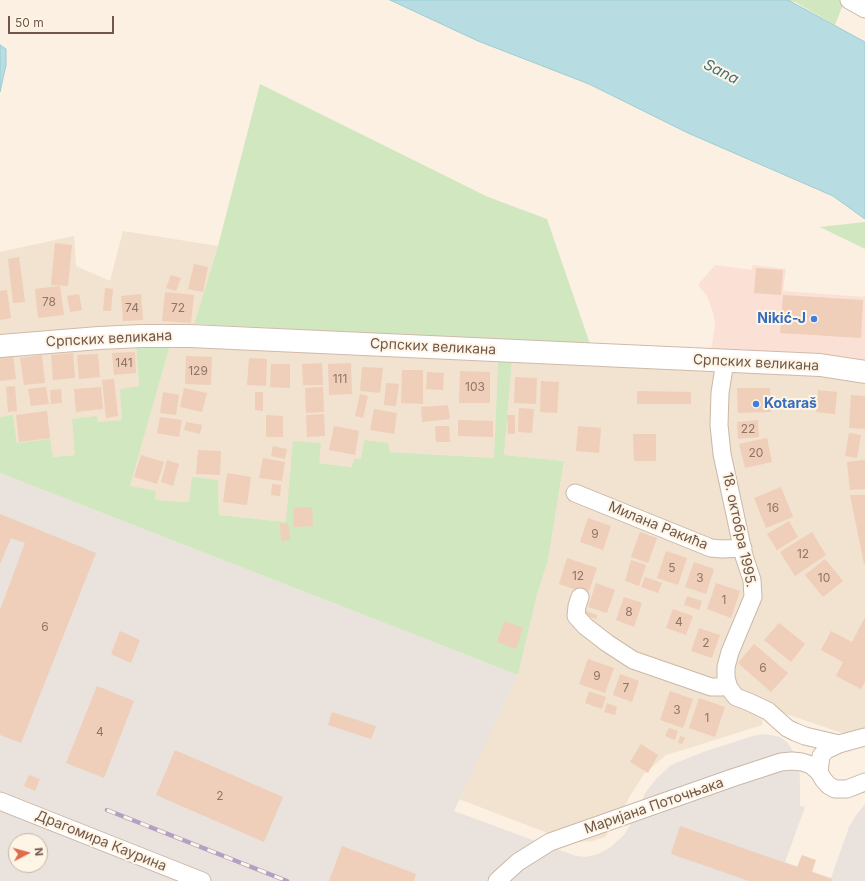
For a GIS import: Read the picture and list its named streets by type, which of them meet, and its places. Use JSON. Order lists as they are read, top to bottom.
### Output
{
  "streets": {
    "main road": ["Српских великана"],
    "street": [
      "Милана Ракића",
      "18. октобра 1995.",
      "Маријана Поточњака",
      "Драгомира Каурина"
    ]
  },
  "crossings": [
    ["Српских великана", "18. октобра 1995."],
    ["Милана Ракића", "18. октобра 1995."]
  ],
  "water": ["Sana"],
  "places": ["Nikić-J", "Kotaraš"],
  "house_numbers": [
    "78",
    "74",
    "72",
    "141",
    "129",
    "111",
    "103",
    "22",
    "20",
    "16",
    "9",
    "12",
    "5",
    "12",
    "3",
    "10",
    "1",
    "8",
    "4",
    "6",
    "2",
    "6",
    "9",
    "7",
    "3",
    "1",
    "4",
    "2"
  ],
  "scale_bar": "50 m",
  "north": "right"
}
